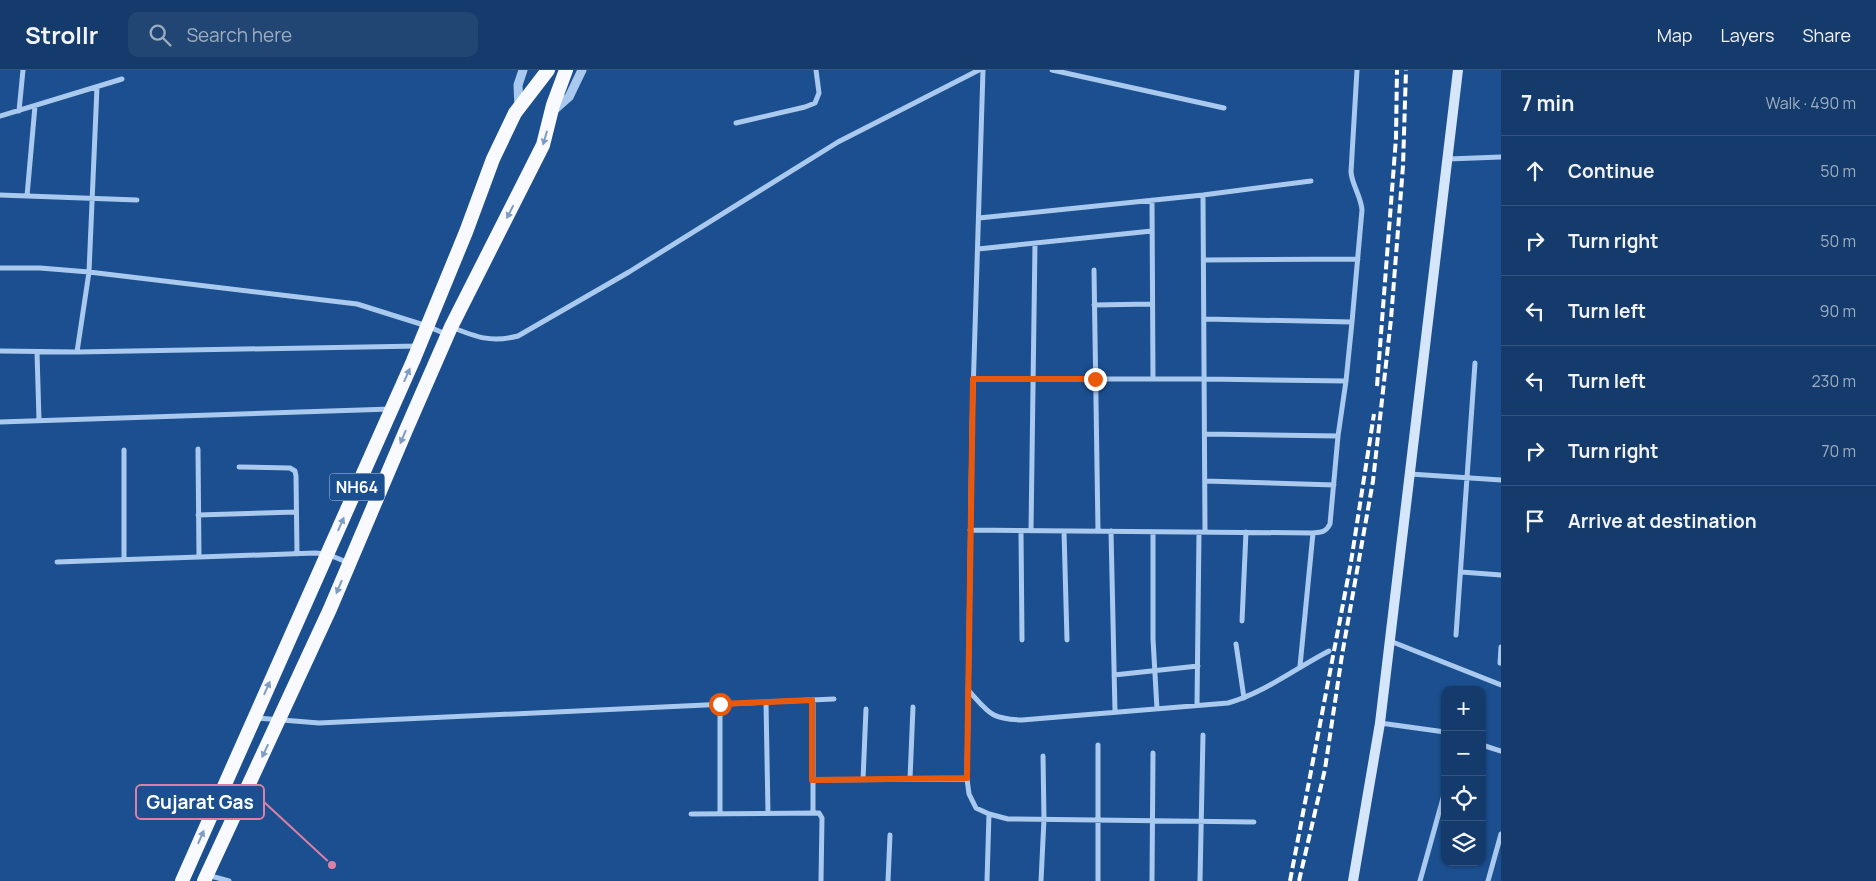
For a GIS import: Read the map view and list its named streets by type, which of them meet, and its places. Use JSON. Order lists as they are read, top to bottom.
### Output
{
  "streets": {
    "highway": ["NH64"]
  },
  "places": ["Gujarat Gas"],
  "page": {
    "header": "Strollr",
    "search": "Search here",
    "nav": ["Map", "Layers", "Share"],
    "heading": ["7 min", "Walk · 490 m"],
    "list": [
      ["Continue", "50 m"],
      ["Turn right", "50 m"],
      ["Turn left", "90 m"],
      ["Turn left", "230 m"],
      ["Turn right", "70 m"],
      "Arrive at destination"
    ],
    "map_buttons": ["+", "−"]
  }
}
